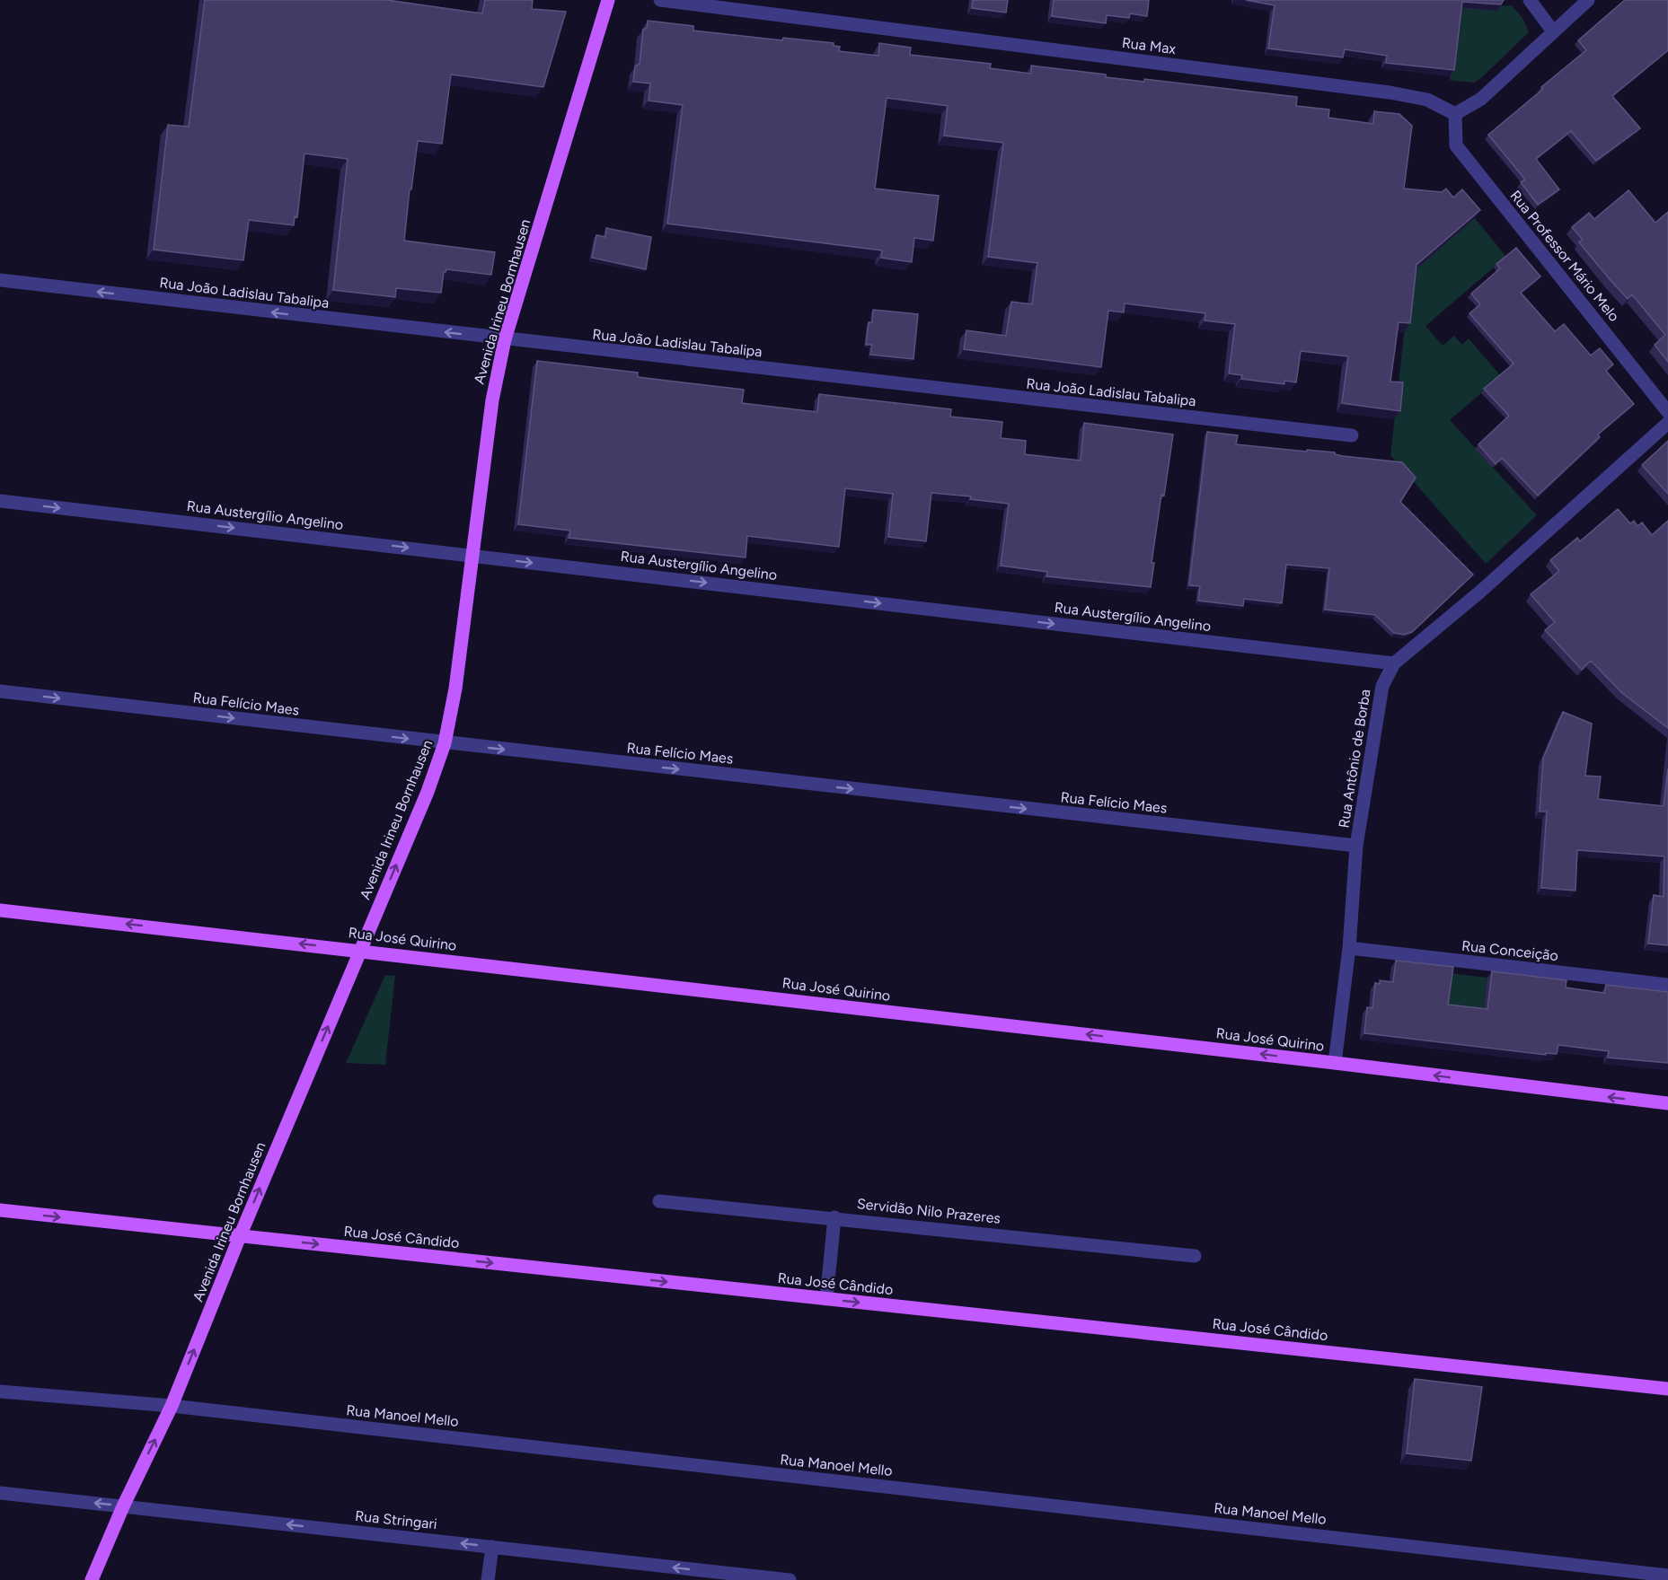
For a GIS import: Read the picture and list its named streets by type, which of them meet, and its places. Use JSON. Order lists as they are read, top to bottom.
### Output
{
  "streets": {
    "main road": ["Avenida Irineu Bornhausen", "Rua José Quirino", "Rua José Cândido"],
    "street": [
      "Rua Max",
      "Rua Professor Mário Melo",
      "Rua João Ladislau Tabalipa",
      "Rua Austergílio Angelino",
      "Rua Felício Maes",
      "Rua Antônio de Borba",
      "Rua Conceição",
      "Servidão Nilo Prazeres",
      "Rua Manoel Mello",
      "Rua Stringari"
    ]
  },
  "crossings": [
    ["Rua Max", "Rua Professor Mário Melo"],
    ["Rua João Ladislau Tabalipa", "Avenida Irineu Bornhausen"],
    ["Avenida Irineu Bornhausen", "Rua Austergílio Angelino"],
    ["Avenida Irineu Bornhausen", "Rua Felício Maes"],
    ["Avenida Irineu Bornhausen", "Rua José Quirino"],
    ["Avenida Irineu Bornhausen", "Rua José Cândido"],
    ["Avenida Irineu Bornhausen", "Rua Manoel Mello"],
    ["Avenida Irineu Bornhausen", "Rua Stringari"],
    ["Rua Austergílio Angelino", "Rua Antônio de Borba"],
    ["Rua Felício Maes", "Rua Antônio de Borba"],
    ["Rua Antônio de Borba", "Rua José Quirino"],
    ["Rua Antônio de Borba", "Rua Conceição"]
  ],
  "one_way": [
    "Rua João Ladislau Tabalipa",
    "Avenida Irineu Bornhausen",
    "Rua Austergílio Angelino",
    "Rua Felício Maes",
    "Rua José Quirino",
    "Rua José Cândido",
    "Rua Stringari"
  ]
}
